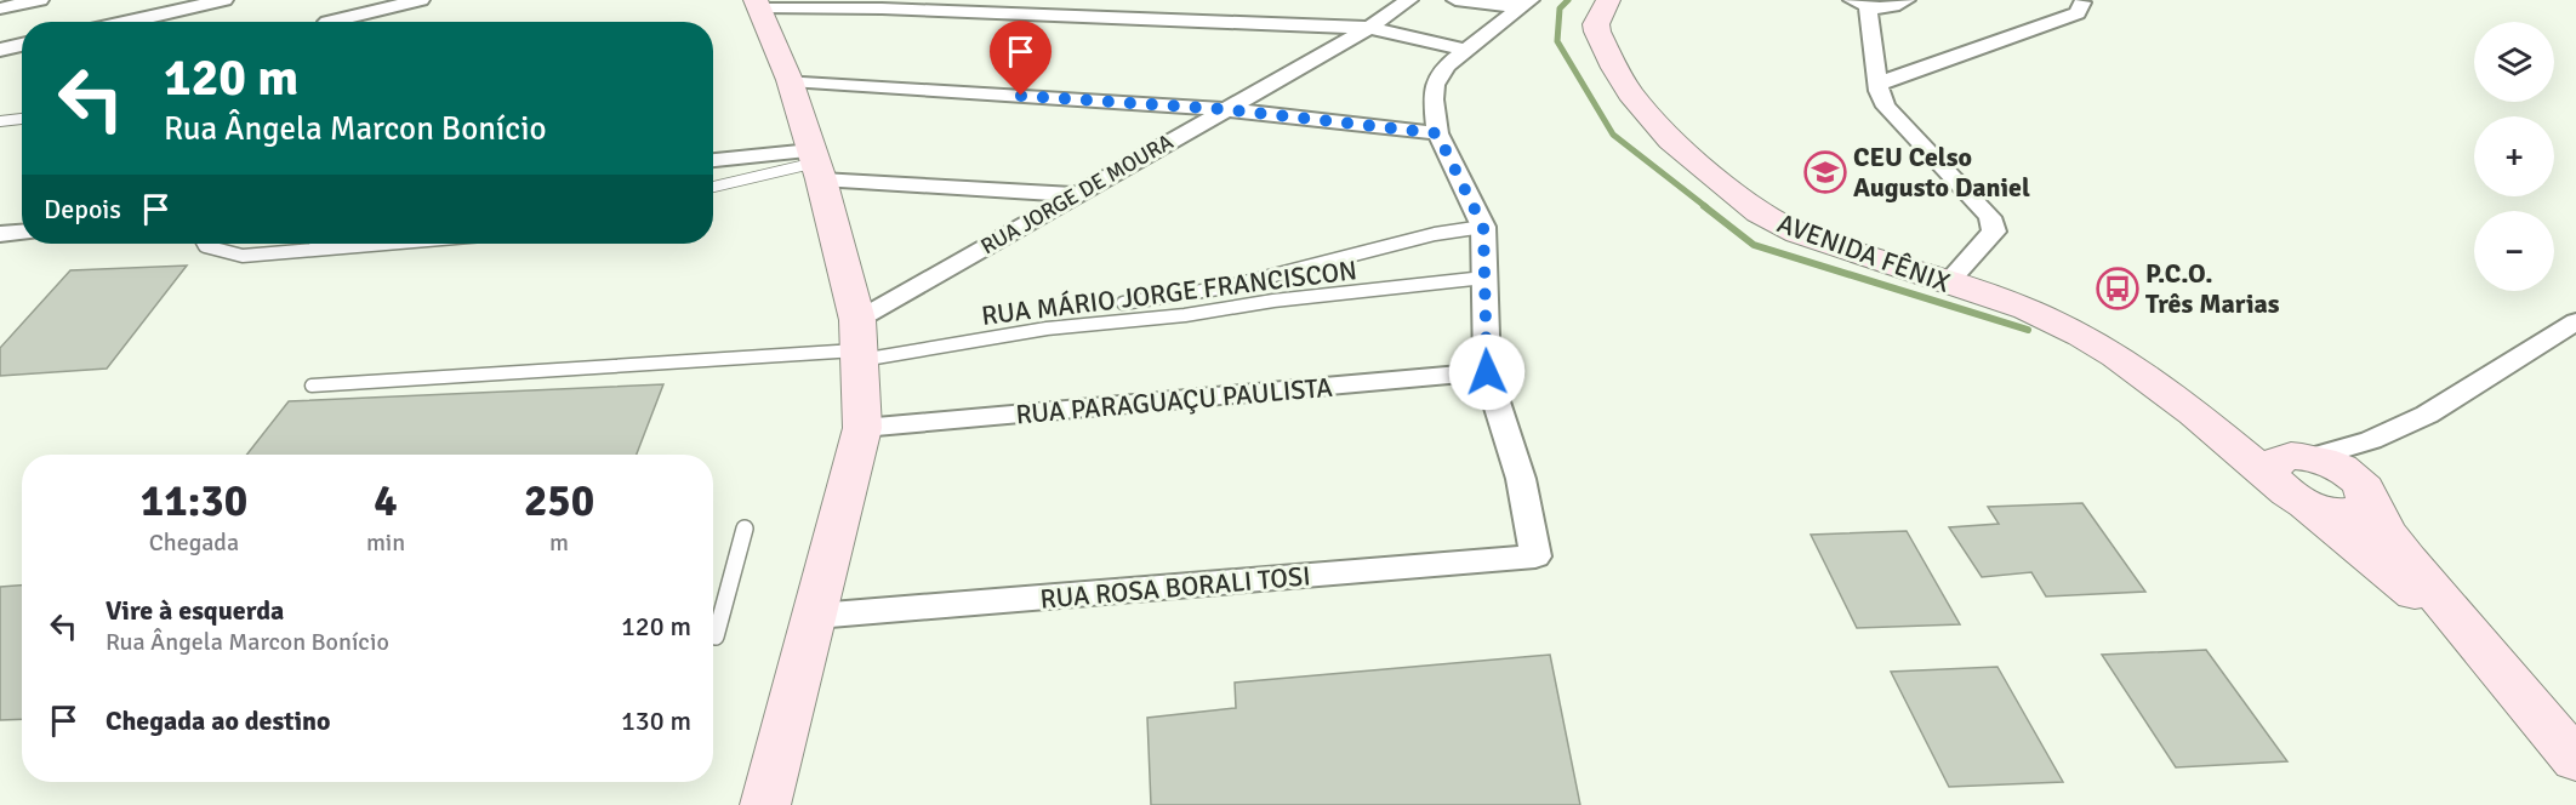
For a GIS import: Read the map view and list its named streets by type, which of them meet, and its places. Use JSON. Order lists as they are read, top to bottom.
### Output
{
  "streets": {
    "street": [
      "RUA JORGE DE MOURA",
      "AVENIDA FÊNIX",
      "RUA PARAGUAÇU PAULISTA",
      "RUA ROSA BORALI TOSI"
    ],
    "lane": ["RUA MÁRIO JORGE FRANCISCON"]
  },
  "crossings": [
    ["RUA JORGE DE MOURA", "RUA MÁRIO JORGE FRANCISCON"],
    ["RUA PARAGUAÇU PAULISTA", "RUA ROSA BORALI TOSI"]
  ],
  "places": {
    "school or university": ["CEU Celso Augusto Daniel"],
    "bus stop": ["P.C.O. Três Marias"]
  },
  "page": {
    "map_buttons": ["+", "−"],
    "turn": ["120 m", "Rua Ângela Marcon Bonício"],
    "then": "Depois",
    "eta": [
      "11:30",
      "Chegada",
      "4",
      "min",
      "250",
      "m"
    ],
    "list": [
      {
        "name": "Vire à esquerda",
        "note": "Rua Ângela Marcon Bonício",
        "value": "120 m"
      },
      {
        "name": "Chegada ao destino",
        "value": "130 m"
      }
    ]
  }
}
